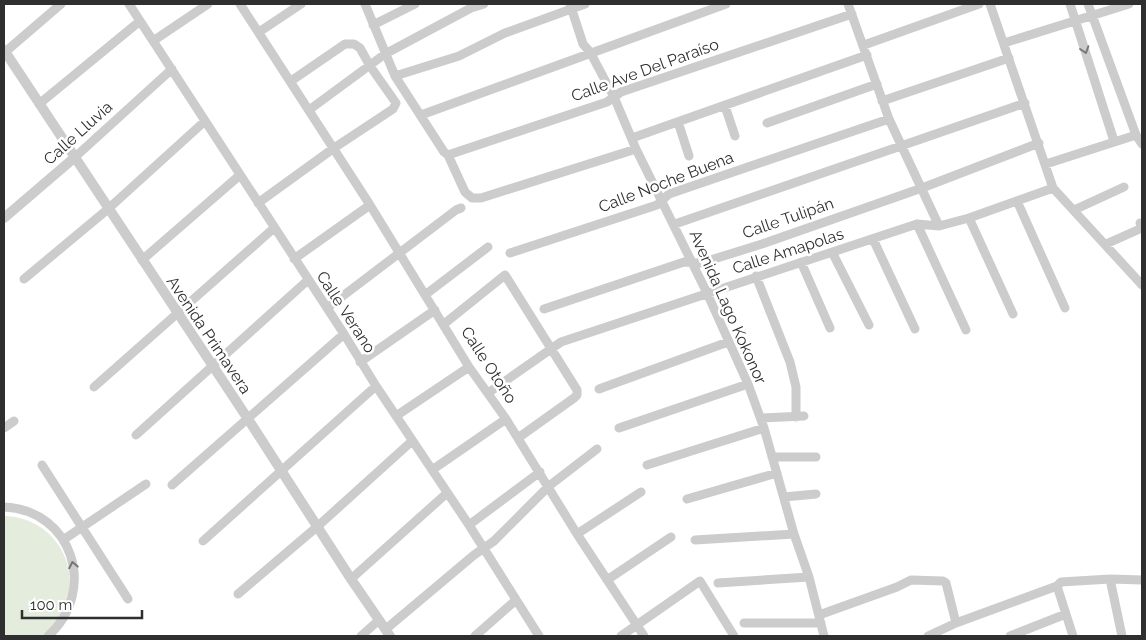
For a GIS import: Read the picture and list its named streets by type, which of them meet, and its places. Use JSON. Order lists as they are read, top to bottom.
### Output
{
  "streets": {
    "street": [
      "Calle Ave Del Paraíso",
      "Calle Lluvia",
      "Calle Noche Buena",
      "Calle Tulipán",
      "Calle Amapolas",
      "Avenida Lago Kokonor",
      "Calle Verano",
      "Avenida Primavera",
      "Calle Otoño"
    ]
  },
  "crossings": [
    ["Calle Ave Del Paraíso", "Avenida Lago Kokonor"],
    ["Calle Lluvia", "Calle Verano"],
    ["Calle Lluvia", "Avenida Primavera"],
    ["Calle Noche Buena", "Avenida Lago Kokonor"],
    ["Calle Tulipán", "Avenida Lago Kokonor"],
    ["Calle Amapolas", "Avenida Lago Kokonor"],
    ["Calle Amapolas", "Calle Otoño"]
  ],
  "scale_bar": "100 m"
}
